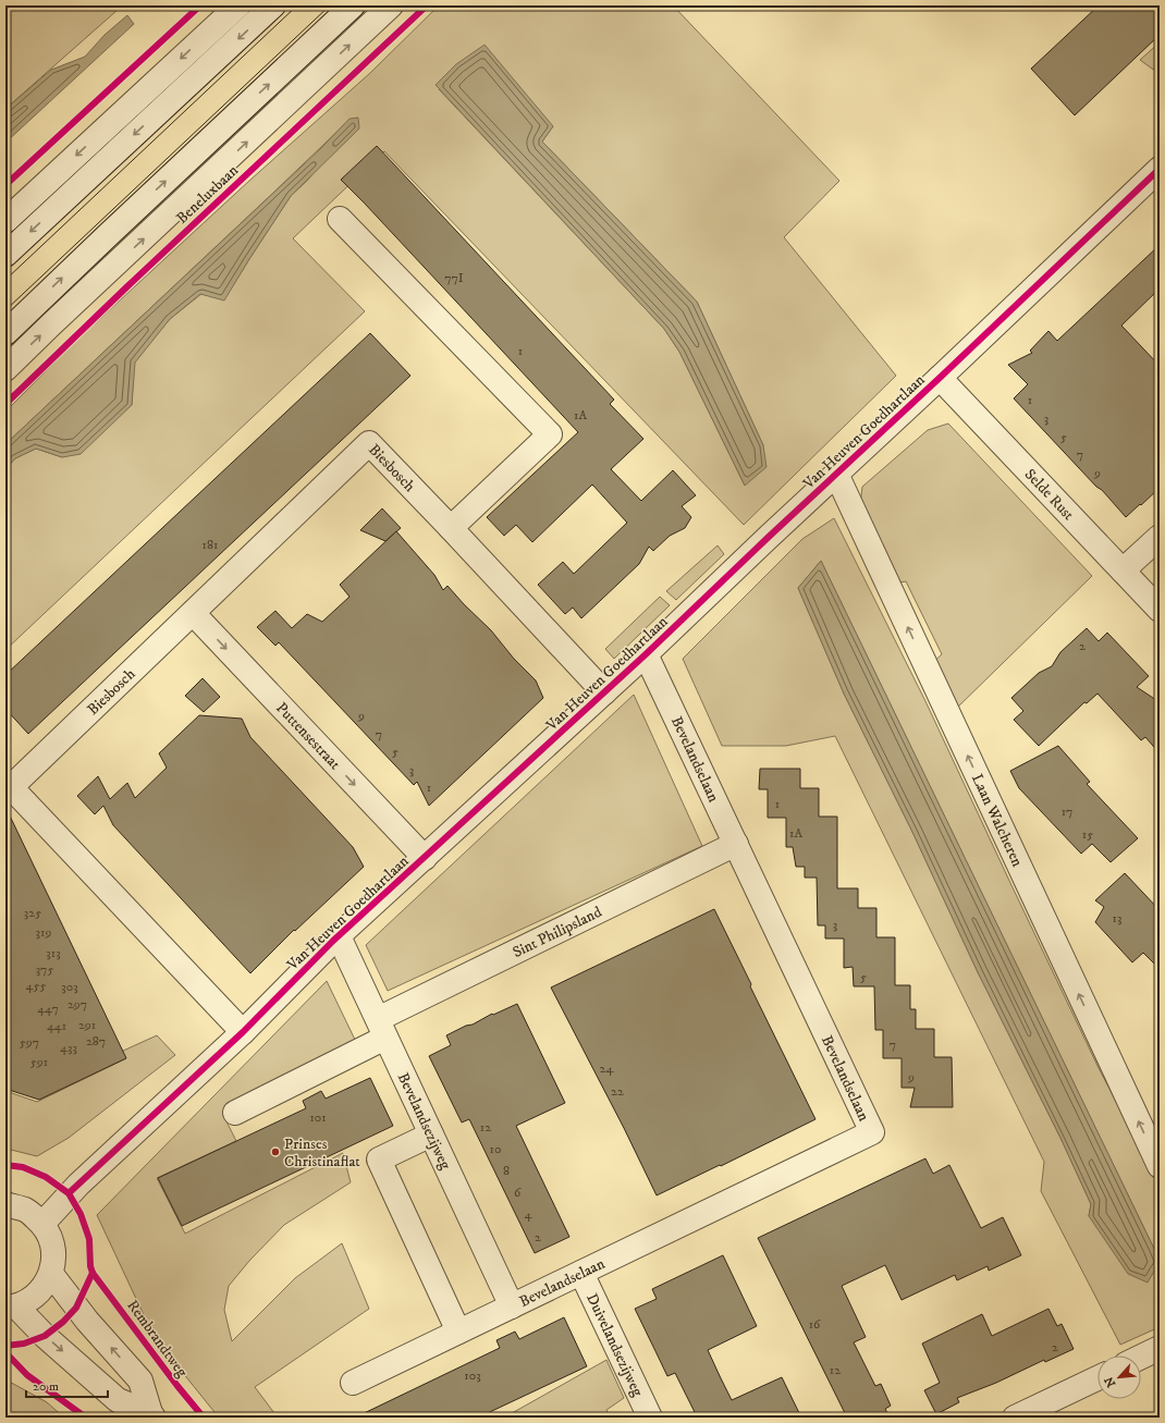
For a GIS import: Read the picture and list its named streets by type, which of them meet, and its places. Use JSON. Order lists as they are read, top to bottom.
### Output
{
  "streets": {
    "street": [
      "Beneluxbaan",
      "Van Heuven Goedhartlaan",
      "Biesbosch",
      "Selde Rust",
      "Puttensestraat",
      "Bevelandselaan",
      "Laan Walcheren",
      "Sint Philipsland",
      "Bevelandsezijweg",
      "Duivelandsezijweg"
    ],
    "cycle path": ["Rembrandtweg"]
  },
  "crossings": [
    ["Van Heuven Goedhartlaan", "Biesbosch"],
    ["Van Heuven Goedhartlaan", "Selde Rust"],
    ["Van Heuven Goedhartlaan", "Puttensestraat"],
    ["Van Heuven Goedhartlaan", "Bevelandselaan"],
    ["Van Heuven Goedhartlaan", "Laan Walcheren"],
    ["Van Heuven Goedhartlaan", "Bevelandsezijweg"],
    ["Biesbosch", "Puttensestraat"],
    ["Bevelandselaan", "Sint Philipsland"],
    ["Bevelandselaan", "Bevelandsezijweg"],
    ["Bevelandselaan", "Duivelandsezijweg"],
    ["Sint Philipsland", "Bevelandsezijweg"]
  ],
  "one_way": ["Puttensestraat", "Laan Walcheren"],
  "places": ["Prinses Christinaflat"],
  "house_numbers": [
    "77I",
    "1",
    "1",
    "1A",
    "3",
    "5",
    "7",
    "9",
    "181",
    "2",
    "9",
    "7",
    "5",
    "3",
    "1",
    "1",
    "17",
    "1A",
    "15",
    "325",
    "13",
    "3",
    "319",
    "313",
    "375",
    "5",
    "455",
    "303",
    "297",
    "447",
    "291",
    "441",
    "287",
    "597",
    "7",
    "433",
    "591",
    "24",
    "9",
    "22",
    "101",
    "12",
    "10",
    "8",
    "6",
    "4",
    "2",
    "16",
    "2",
    "12",
    "103"
  ],
  "scale_bar": "20 m",
  "north": "bottom left"
}
